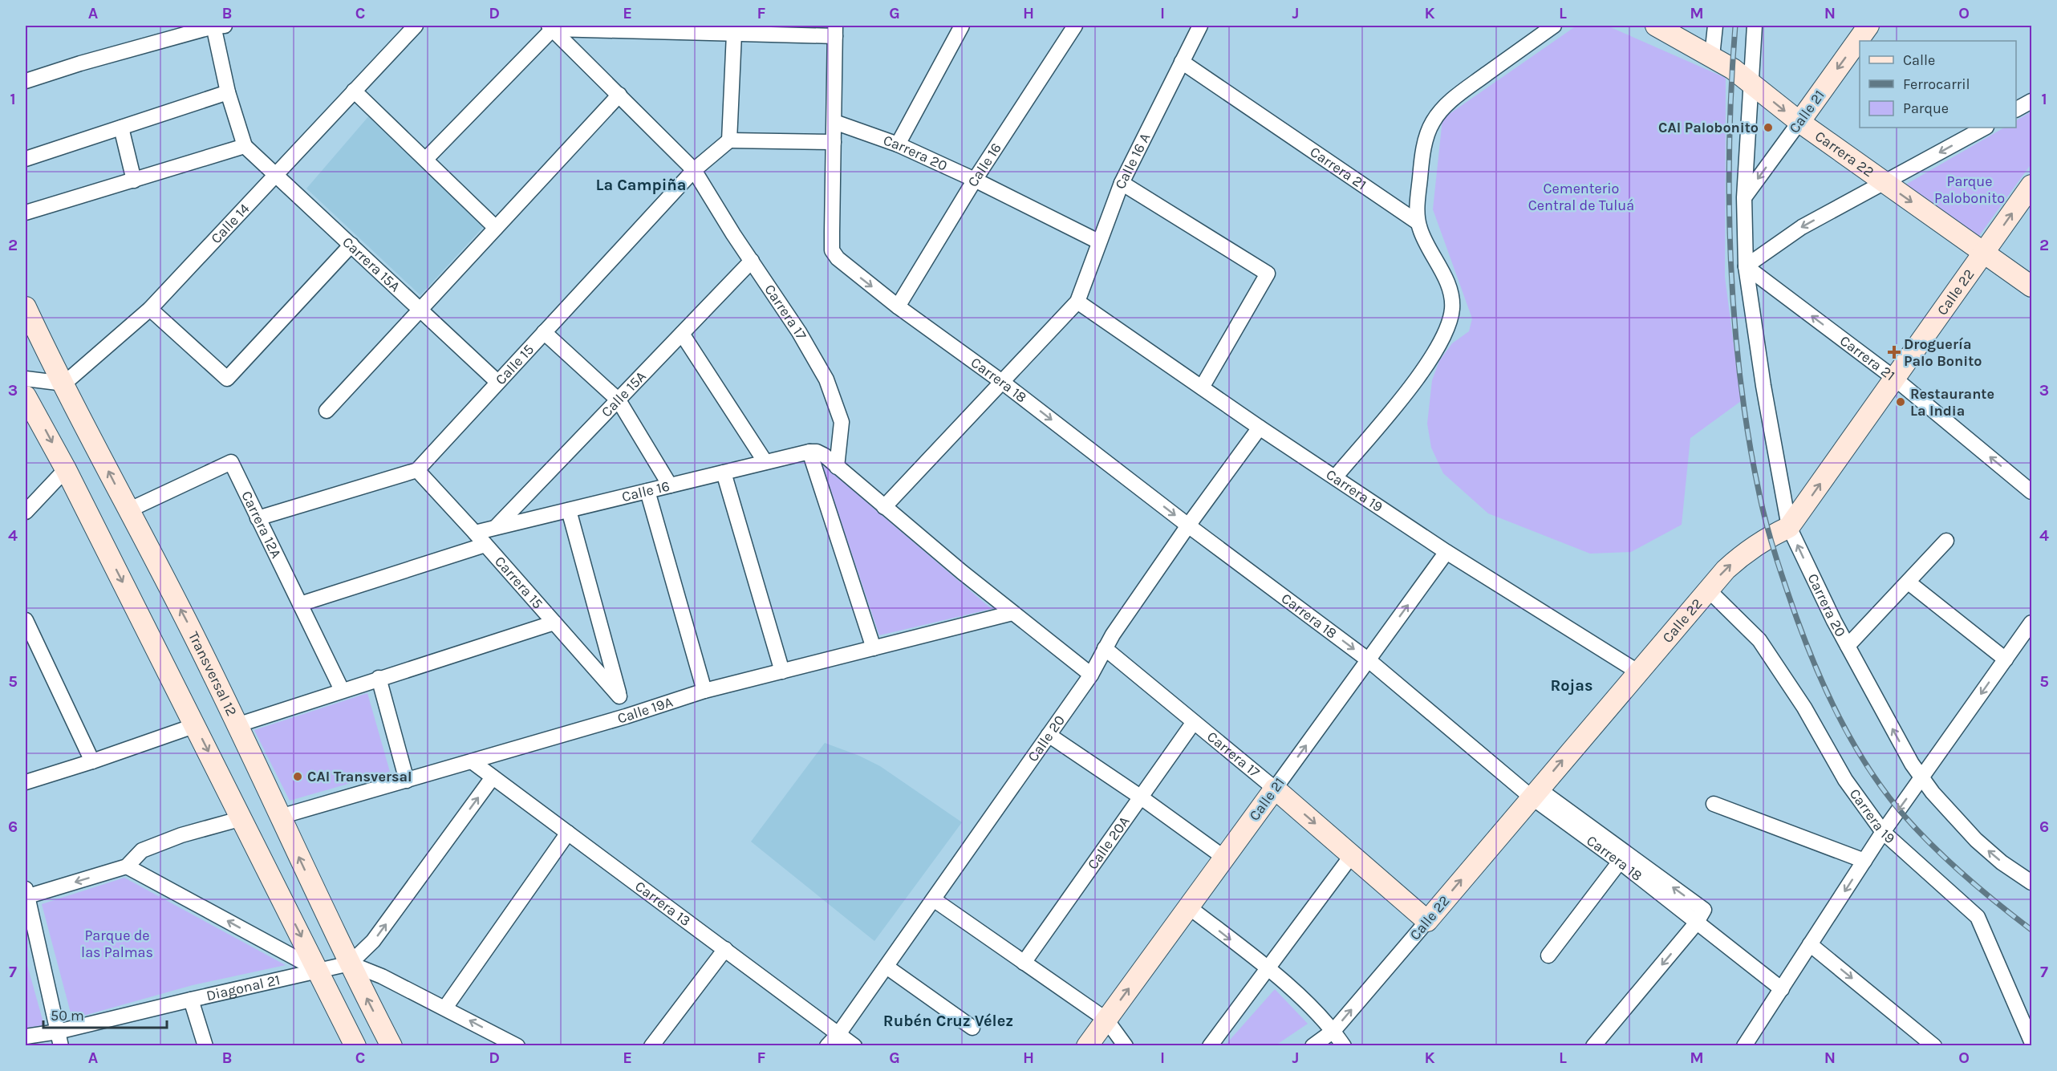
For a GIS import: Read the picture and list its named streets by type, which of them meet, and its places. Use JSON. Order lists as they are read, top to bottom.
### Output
{
  "streets": {
    "street": [
      "Calle 21",
      "Carrera 20",
      "Carrera 22",
      "Calle 16 A",
      "Calle 16",
      "Carrera 21",
      "Calle 14",
      "Carrera 15A",
      "Calle 22",
      "Carrera 17",
      "Calle 15",
      "Carrera 18",
      "Calle 15A",
      "Carrera 19",
      "Carrera 12A",
      "Carrera 15",
      "Transversal 12",
      "Calle 19A",
      "Calle 20",
      "Calle 20A",
      "Carrera 13",
      "Diagonal 21"
    ]
  },
  "crossings": [
    ["Calle 21", "Carrera 22"],
    ["Calle 21", "Carrera 17"],
    ["Calle 21", "Carrera 18"],
    ["Calle 21", "Carrera 19"],
    ["Carrera 20", "Calle 16 A"],
    ["Carrera 20", "Calle 16"],
    ["Carrera 20", "Carrera 21"],
    ["Carrera 20", "Calle 22"],
    ["Carrera 22", "Calle 22"],
    ["Calle 16 A", "Carrera 21"],
    ["Calle 16 A", "Carrera 19"],
    ["Calle 16", "Carrera 18"],
    ["Calle 16", "Calle 15A"],
    ["Calle 16", "Carrera 15"],
    ["Carrera 21", "Calle 22"],
    ["Calle 14", "Carrera 15A"],
    ["Calle 14", "Transversal 12"],
    ["Carrera 15A", "Calle 15"],
    ["Calle 22", "Carrera 17"],
    ["Calle 22", "Carrera 18"],
    ["Calle 22", "Carrera 19"],
    ["Carrera 17", "Calle 15"],
    ["Carrera 17", "Calle 15A"],
    ["Carrera 17", "Calle 20"],
    ["Carrera 17", "Calle 20A"],
    ["Calle 15", "Carrera 15"],
    ["Carrera 18", "Calle 20"],
    ["Carrera 19", "Calle 20"],
    ["Carrera 12A", "Transversal 12"],
    ["Transversal 12", "Calle 19A"],
    ["Calle 19A", "Carrera 13"],
    ["Calle 20", "Carrera 13"]
  ],
  "one_way": [
    "Carrera 20",
    "Carrera 22",
    "Carrera 21",
    "Carrera 18"
  ],
  "districts": ["La Campiña", "Rojas", "Rubén Cruz Vélez"],
  "parks": ["Parque Palobonito", "Cementerio Central de Tuluá", "Parque de las Palmas"],
  "places": {
    "other": ["CAI Palobonito", "Restaurante La India", "CAI Transversal"],
    "health": ["Droguería Palo Bonito"]
  },
  "legend": ["Calle", "Ferrocarril", "Parque"],
  "scale_bar": "50 m",
  "grid": {
    "columns": [
      "A",
      "B",
      "C",
      "D",
      "E",
      "F",
      "G",
      "H",
      "I",
      "J",
      "K",
      "L",
      "M",
      "N",
      "O"
    ],
    "rows": [
      "1",
      "2",
      "3",
      "4",
      "5",
      "6",
      "7"
    ]
  }
}
